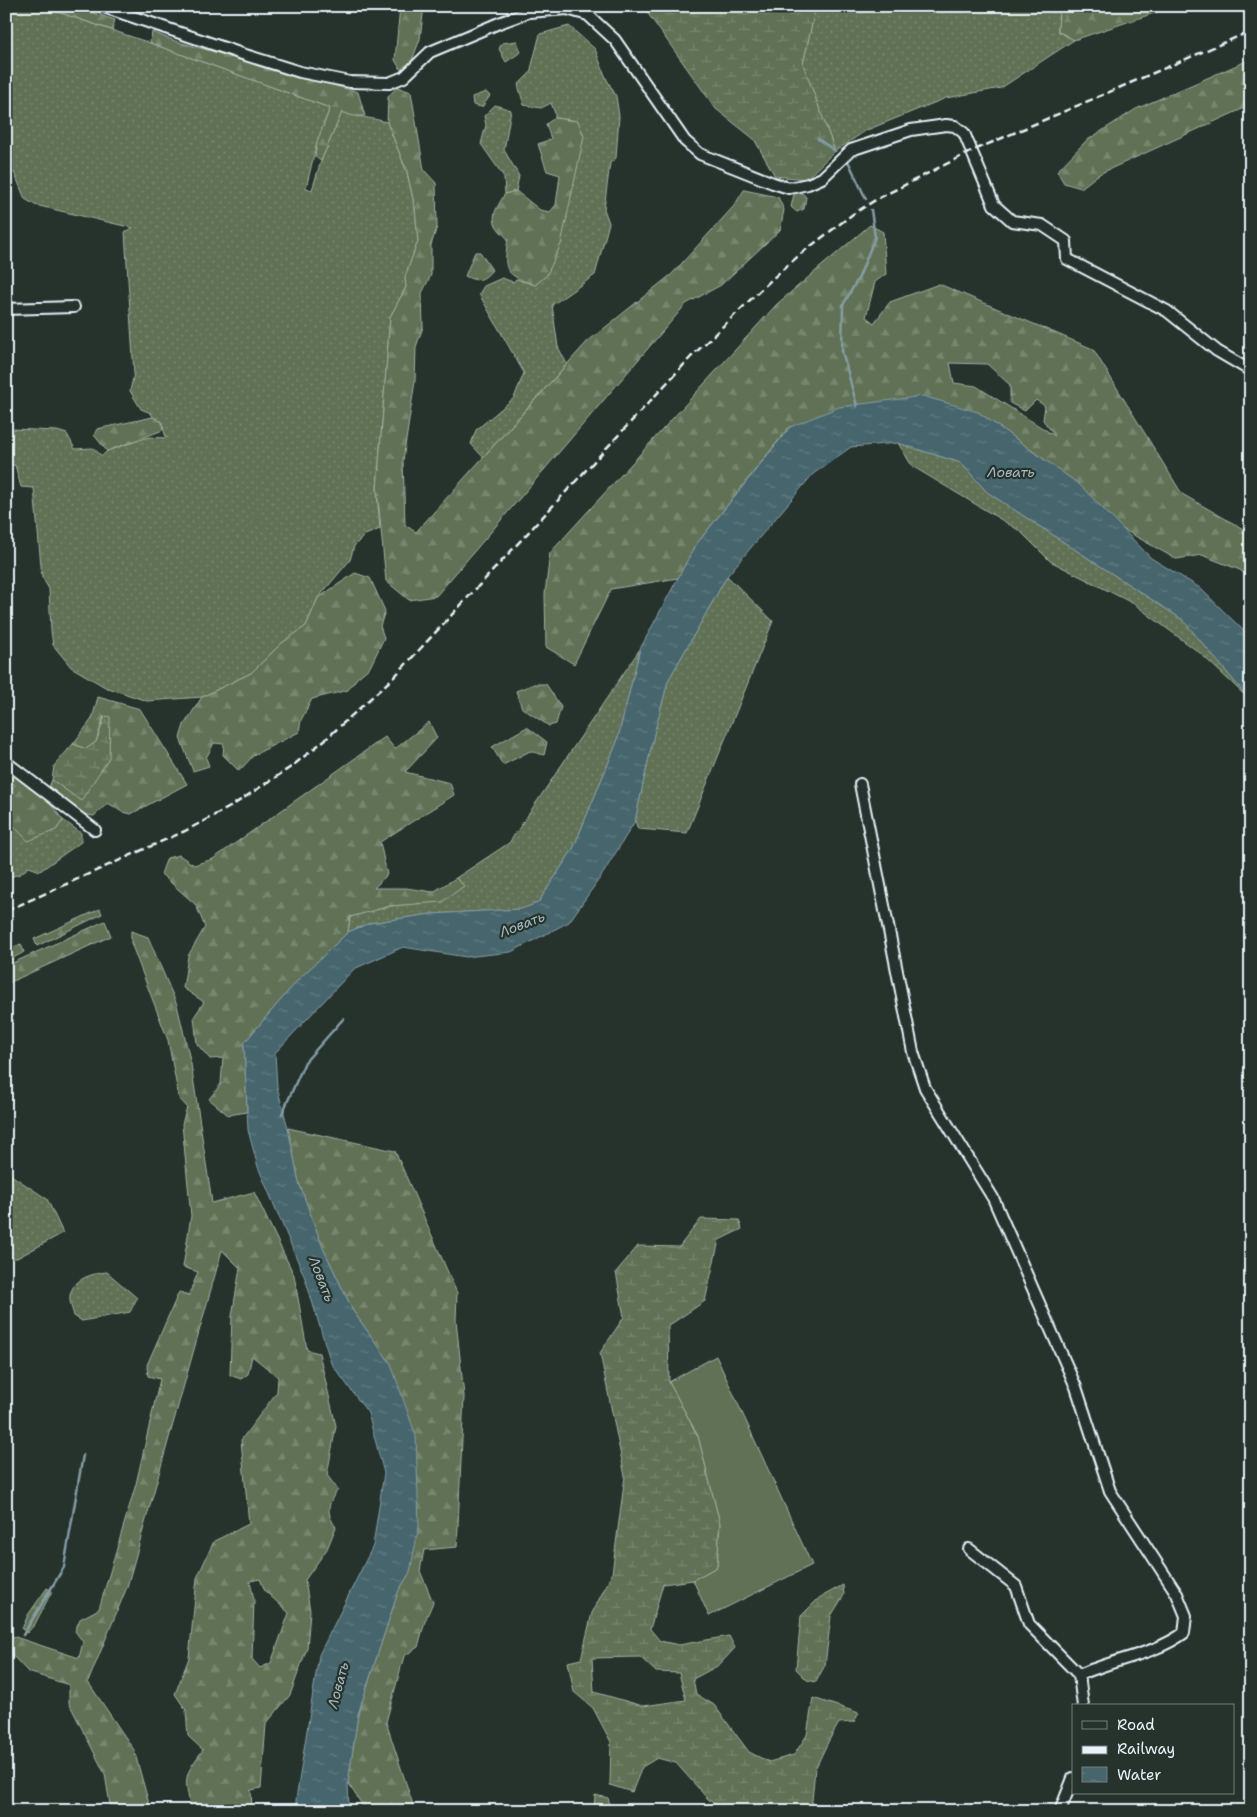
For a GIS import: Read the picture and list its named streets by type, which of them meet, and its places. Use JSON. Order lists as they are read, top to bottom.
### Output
{
  "water": ["Ловать"],
  "legend": ["Road", "Railway", "Water"]
}
